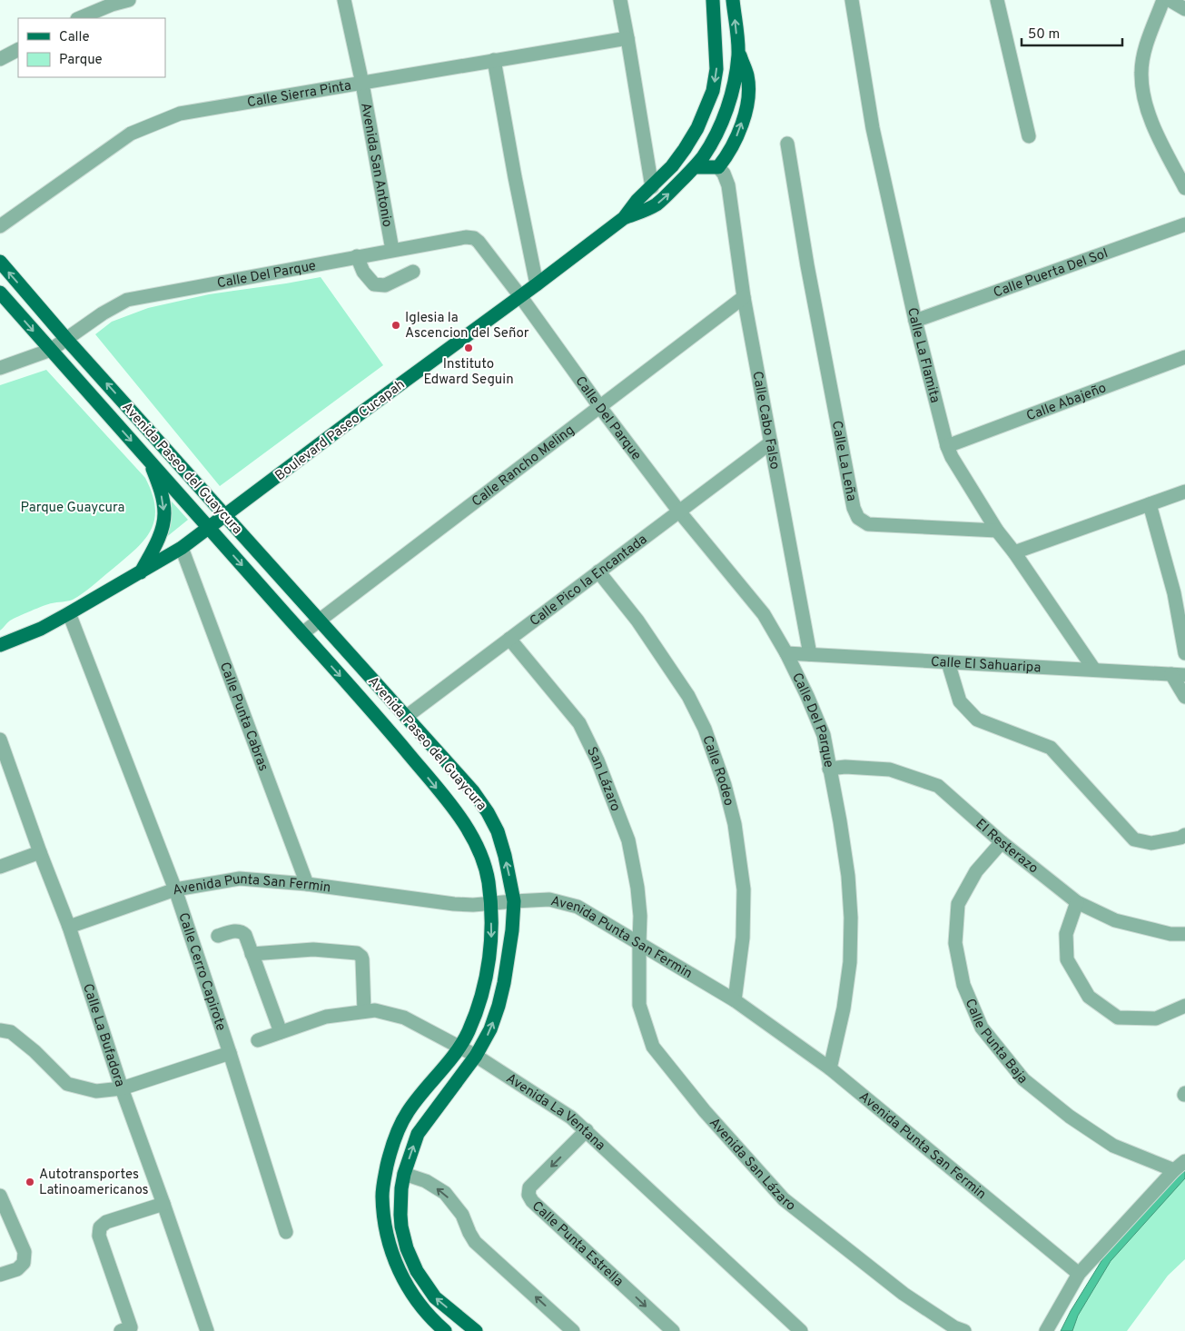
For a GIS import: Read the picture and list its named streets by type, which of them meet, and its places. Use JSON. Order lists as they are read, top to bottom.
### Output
{
  "streets": {
    "main road": ["Boulevard Paseo Cucapah", "Avenida Paseo del Guaycura"],
    "street": [
      "Calle Sierra Pinta",
      "Avenida San Antonio",
      "Calle Puerta Del Sol",
      "Calle Del Parque",
      "Calle La Flamita",
      "Calle Abajeño",
      "Calle Cabo Falso",
      "Calle La Leña",
      "Calle Rancho Meling",
      "Calle Pico la Encantada",
      "Calle El Sahuaripa",
      "Calle Punta Cabras",
      "Calle Rodeo",
      "San Lázaro",
      "El Resterazo",
      "Avenida Punta San Fermin",
      "Calle Cerro Capirote",
      "Calle La Bufadora",
      "Calle Punta Baja",
      "Avenida La Ventana",
      "Avenida San Lázaro",
      "Calle Punta Estrella"
    ]
  },
  "crossings": [
    ["Calle Sierra Pinta", "Avenida San Antonio"],
    ["Avenida San Antonio", "Calle Del Parque"],
    ["Calle Puerta Del Sol", "Calle La Flamita"],
    ["Calle Del Parque", "Boulevard Paseo Cucapah"],
    ["Calle Del Parque", "Calle Rancho Meling"],
    ["Calle Del Parque", "Avenida Paseo del Guaycura"],
    ["Calle Del Parque", "Calle Pico la Encantada"],
    ["Calle Del Parque", "Calle El Sahuaripa"],
    ["Calle Del Parque", "El Resterazo"],
    ["Calle Del Parque", "Avenida Punta San Fermin"],
    ["Calle La Flamita", "Calle Abajeño"],
    ["Calle La Flamita", "Calle La Leña"],
    ["Calle La Flamita", "Calle El Sahuaripa"],
    ["Calle Cabo Falso", "Calle Rancho Meling"],
    ["Calle Cabo Falso", "Calle Pico la Encantada"],
    ["Calle Cabo Falso", "Calle El Sahuaripa"],
    ["Boulevard Paseo Cucapah", "Avenida Paseo del Guaycura"],
    ["Boulevard Paseo Cucapah", "Calle Punta Cabras"],
    ["Boulevard Paseo Cucapah", "Calle Cerro Capirote"],
    ["Calle Rancho Meling", "Avenida Paseo del Guaycura"],
    ["Avenida Paseo del Guaycura", "Calle Pico la Encantada"],
    ["Avenida Paseo del Guaycura", "Avenida Punta San Fermin"],
    ["Avenida Paseo del Guaycura", "Avenida La Ventana"],
    ["Calle Pico la Encantada", "Calle Rodeo"],
    ["Calle Pico la Encantada", "San Lázaro"],
    ["Calle Punta Cabras", "Avenida Punta San Fermin"],
    ["Calle Rodeo", "Avenida Punta San Fermin"],
    ["San Lázaro", "Avenida Punta San Fermin"],
    ["San Lázaro", "Avenida San Lázaro"],
    ["El Resterazo", "Calle Punta Baja"],
    ["Avenida Punta San Fermin", "Calle Cerro Capirote"],
    ["Avenida Punta San Fermin", "Calle La Bufadora"],
    ["Avenida Punta San Fermin", "Avenida San Lázaro"],
    ["Avenida La Ventana", "Calle Punta Estrella"]
  ],
  "parks": ["Parque Guaycura"],
  "places": ["Iglesia la Ascencion del Señor", "Instituto Edward Seguin", "Autotransportes Latinoamericanos"],
  "legend": ["Calle", "Parque"],
  "scale_bar": "50 m"
}
